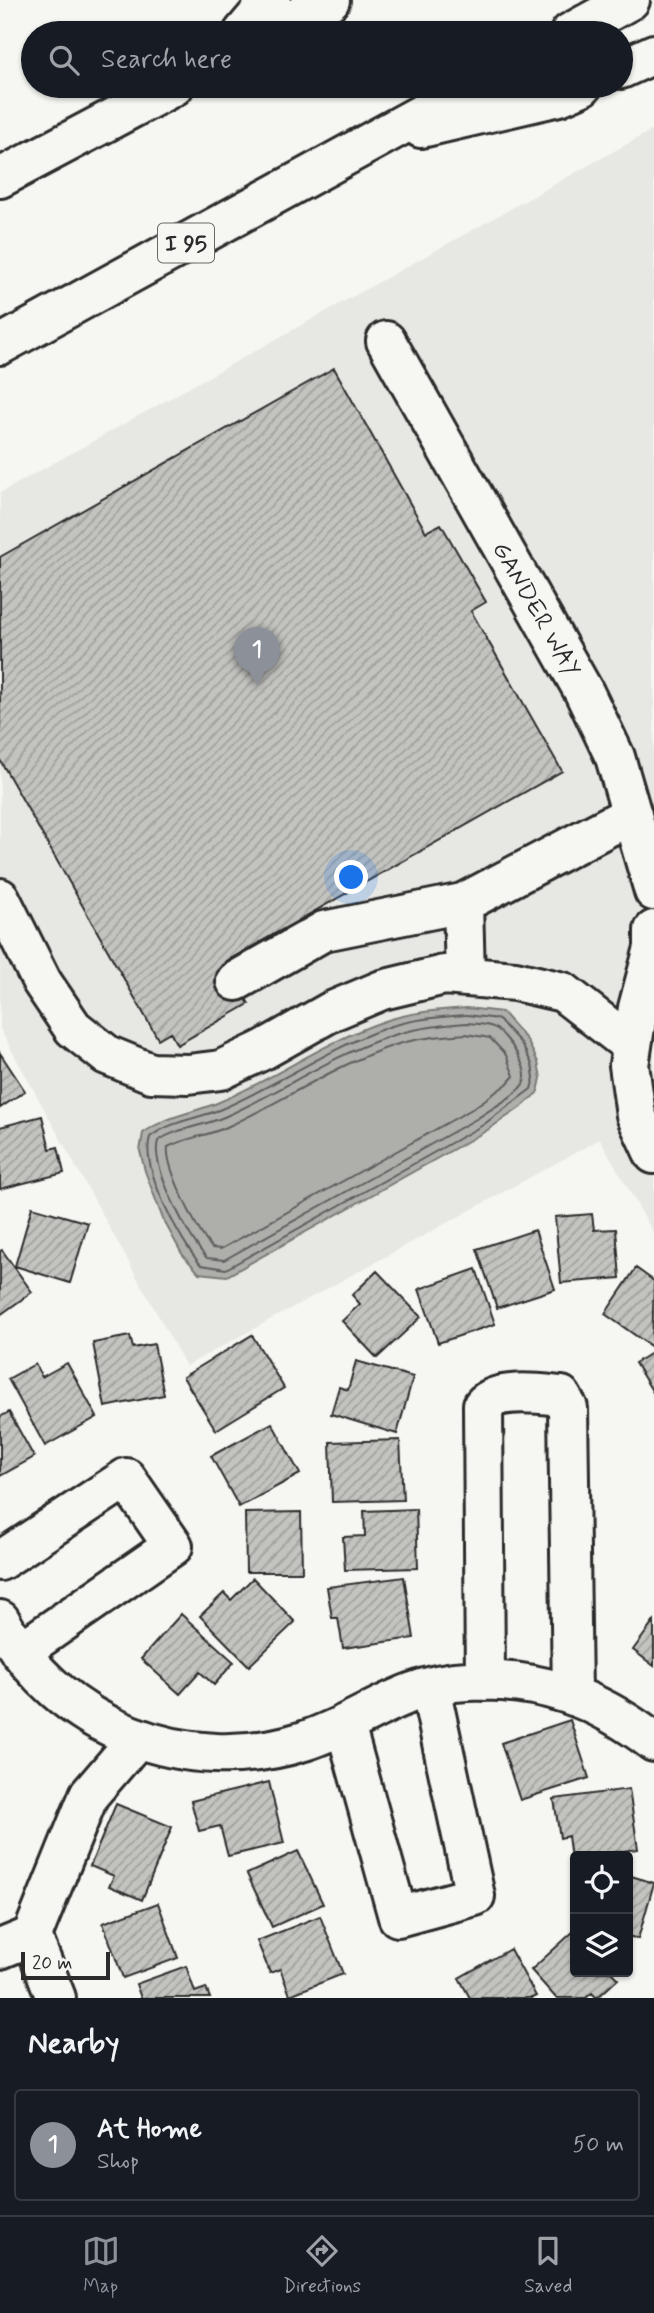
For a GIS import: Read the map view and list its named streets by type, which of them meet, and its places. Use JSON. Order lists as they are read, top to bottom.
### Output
{
  "streets": {
    "main road": ["I 95", "GANDER WAY"]
  },
  "scale_bar": "20 m",
  "page": {
    "search": "Search here",
    "pins": "1",
    "scale": "20 m",
    "heading": "Nearby",
    "list": [
      {
        "mark": "1",
        "name": "At Home",
        "note": "Shop",
        "value": "50 m"
      }
    ],
    "nav": ["Map", "Directions", "Saved"]
  }
}
